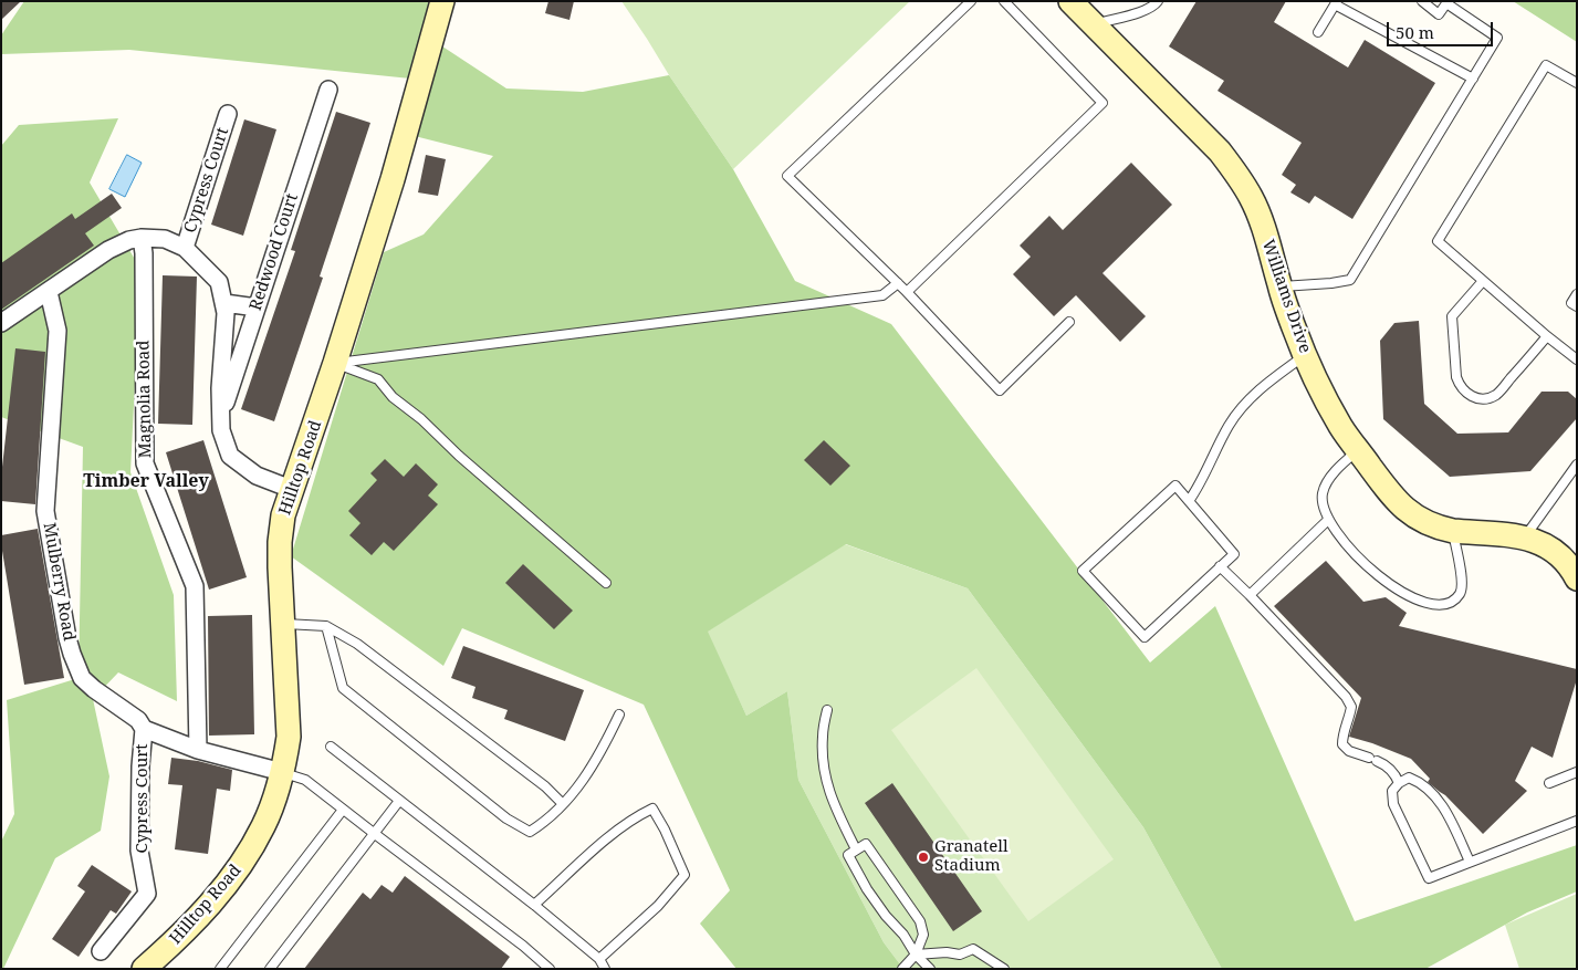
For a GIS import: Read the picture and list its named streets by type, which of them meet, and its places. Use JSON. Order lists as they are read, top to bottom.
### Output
{
  "streets": {
    "street": [
      "Cypress Court",
      "Redwood Court",
      "Williams Drive",
      "Magnolia Road",
      "Hilltop Road",
      "Mulberry Road"
    ]
  },
  "crossings": [
    ["Cypress Court", "Mulberry Road"],
    ["Magnolia Road", "Mulberry Road"],
    ["Hilltop Road", "Mulberry Road"]
  ],
  "districts": ["Timber Valley"],
  "places": ["Granatell Stadium"],
  "scale_bar": "50 m"
}
